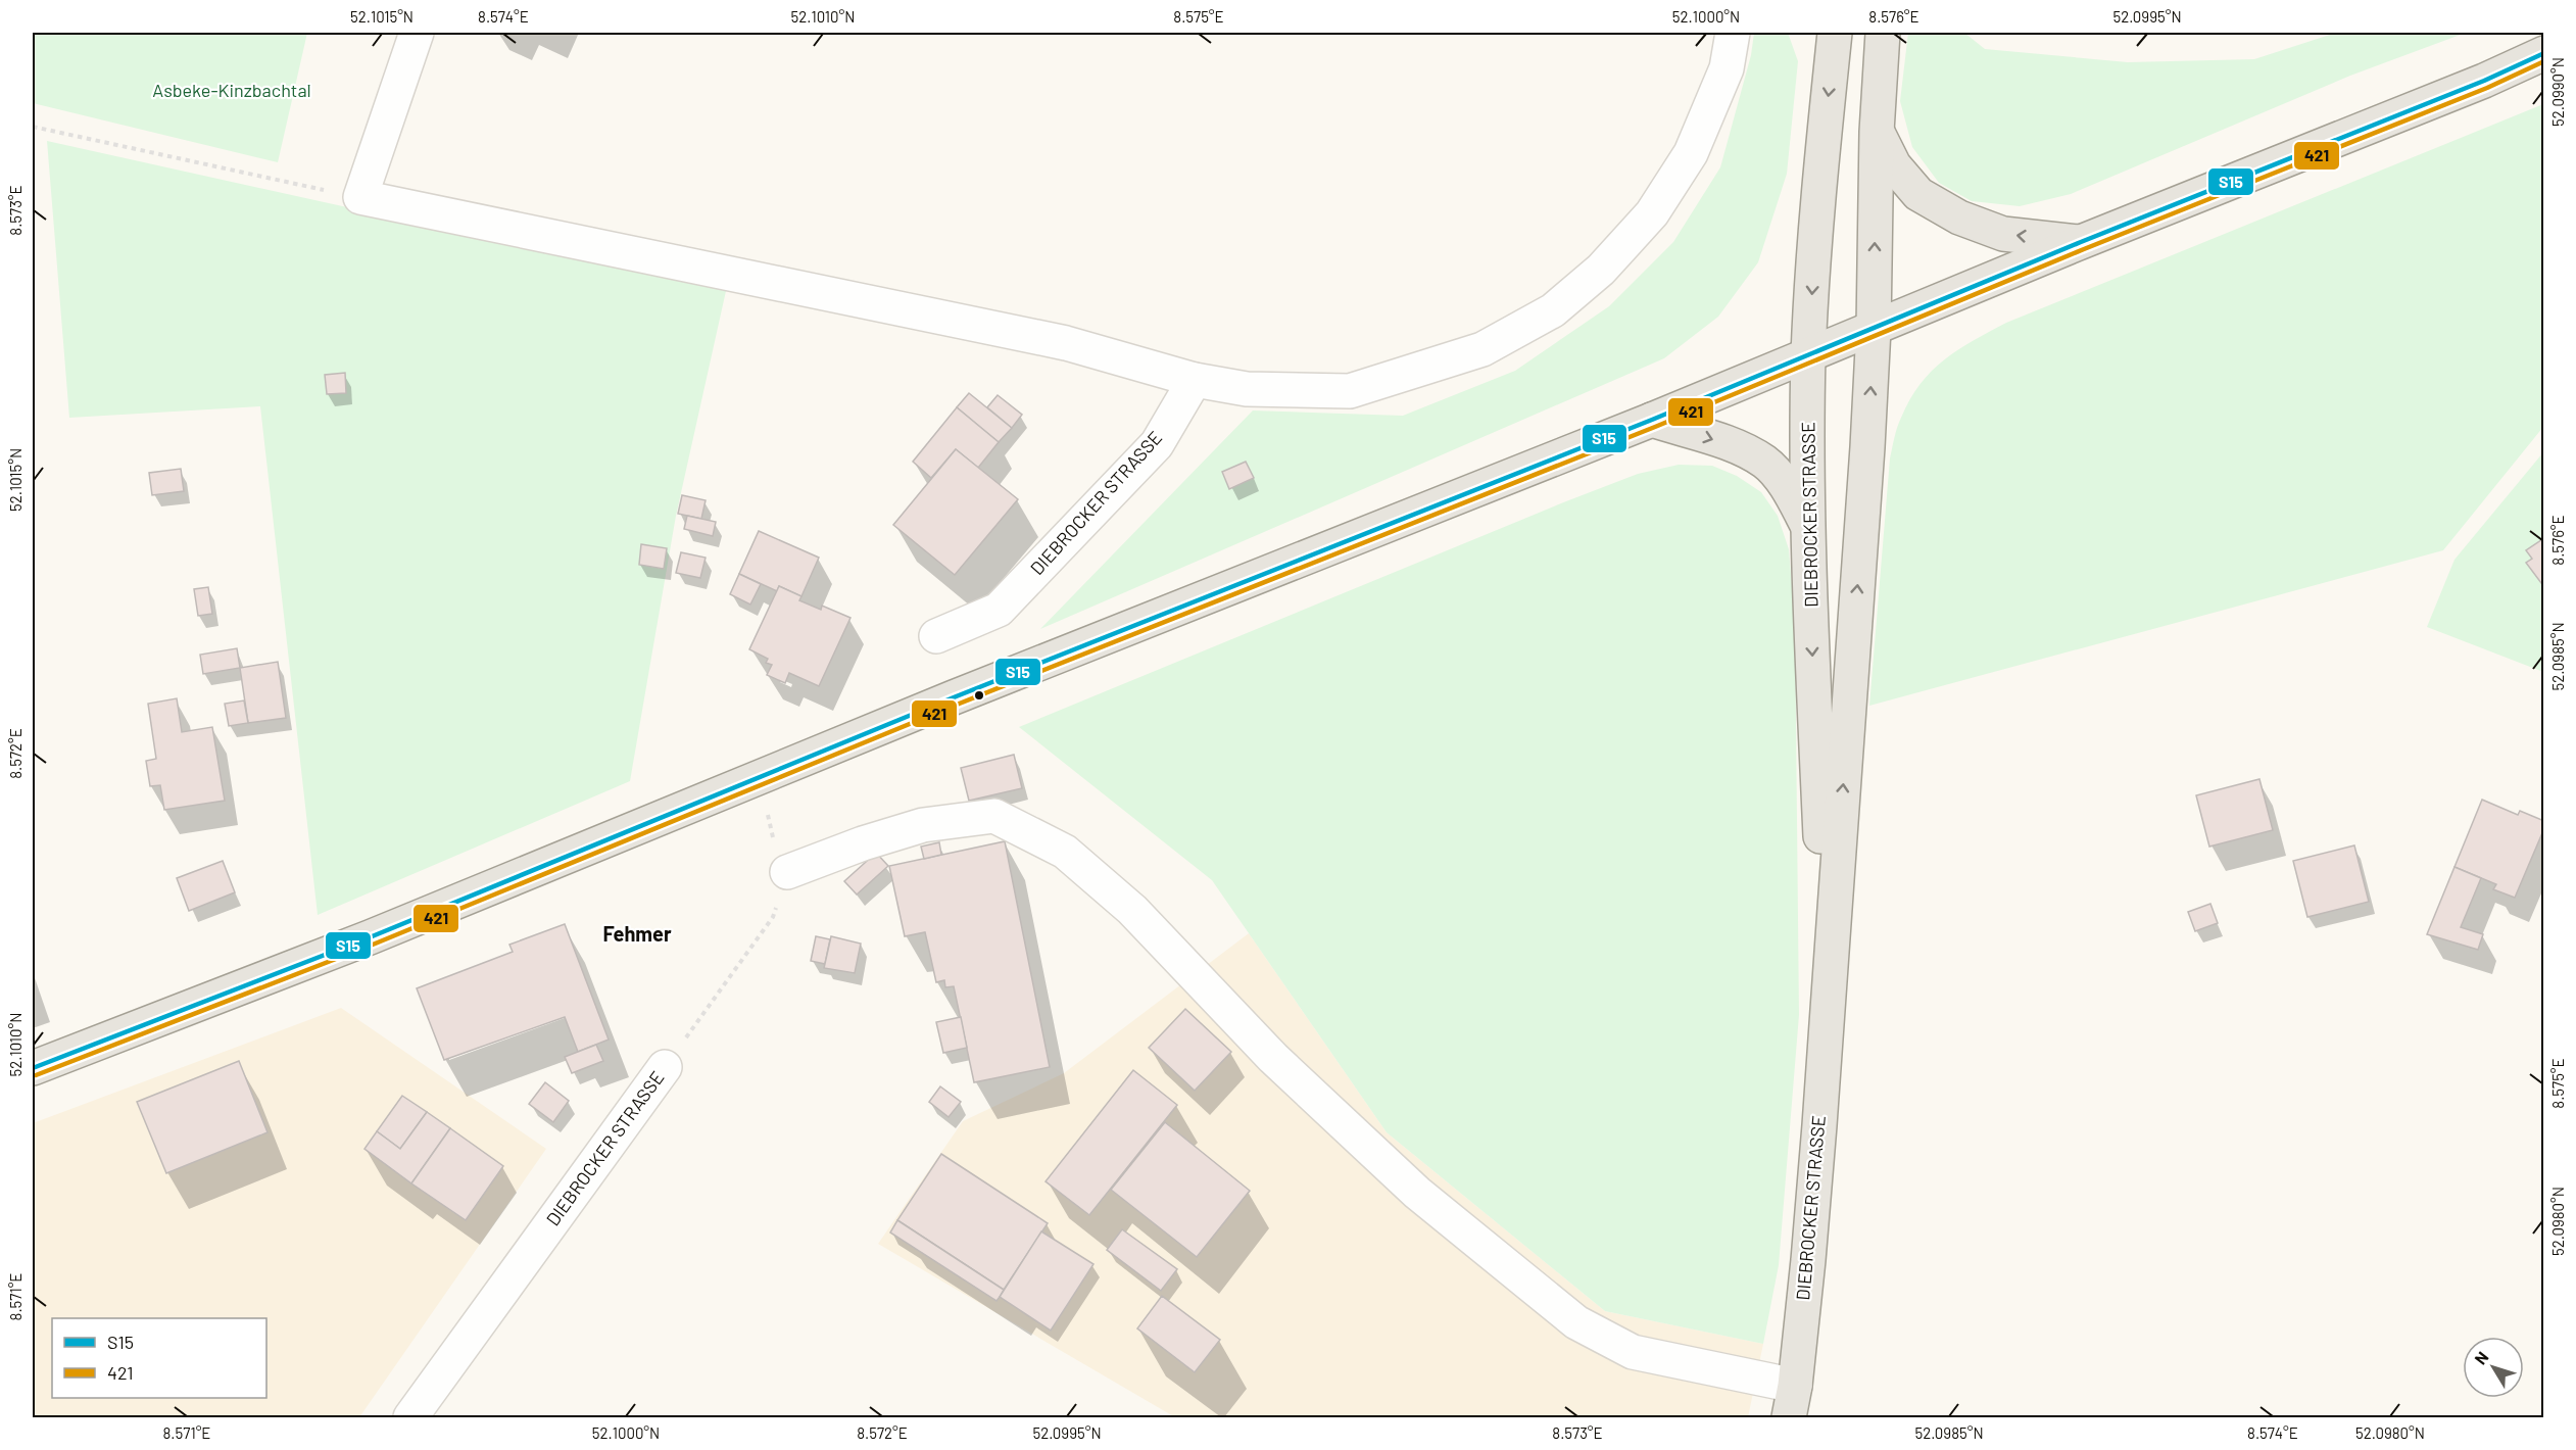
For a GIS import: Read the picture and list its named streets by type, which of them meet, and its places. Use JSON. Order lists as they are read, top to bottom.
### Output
{
  "streets": {
    "main road": ["DIEBROCKER STRASSE"]
  },
  "districts": ["Fehmer"],
  "parks": ["Asbeke-Kinzbachtal"],
  "lines": ["transit line S15", "transit line 421"],
  "legend": ["S15", "421"],
  "north": "top left",
  "coordinates": [
    "52.1015°N",
    "8.574°E",
    "52.1010°N",
    "8.575°E",
    "52.1000°N",
    "8.576°E",
    "52.0995°N",
    "52.0990°N",
    "8.573°E",
    "52.0985°N",
    "8.572°E",
    "52.0980°N",
    "8.571°E"
  ]
}
